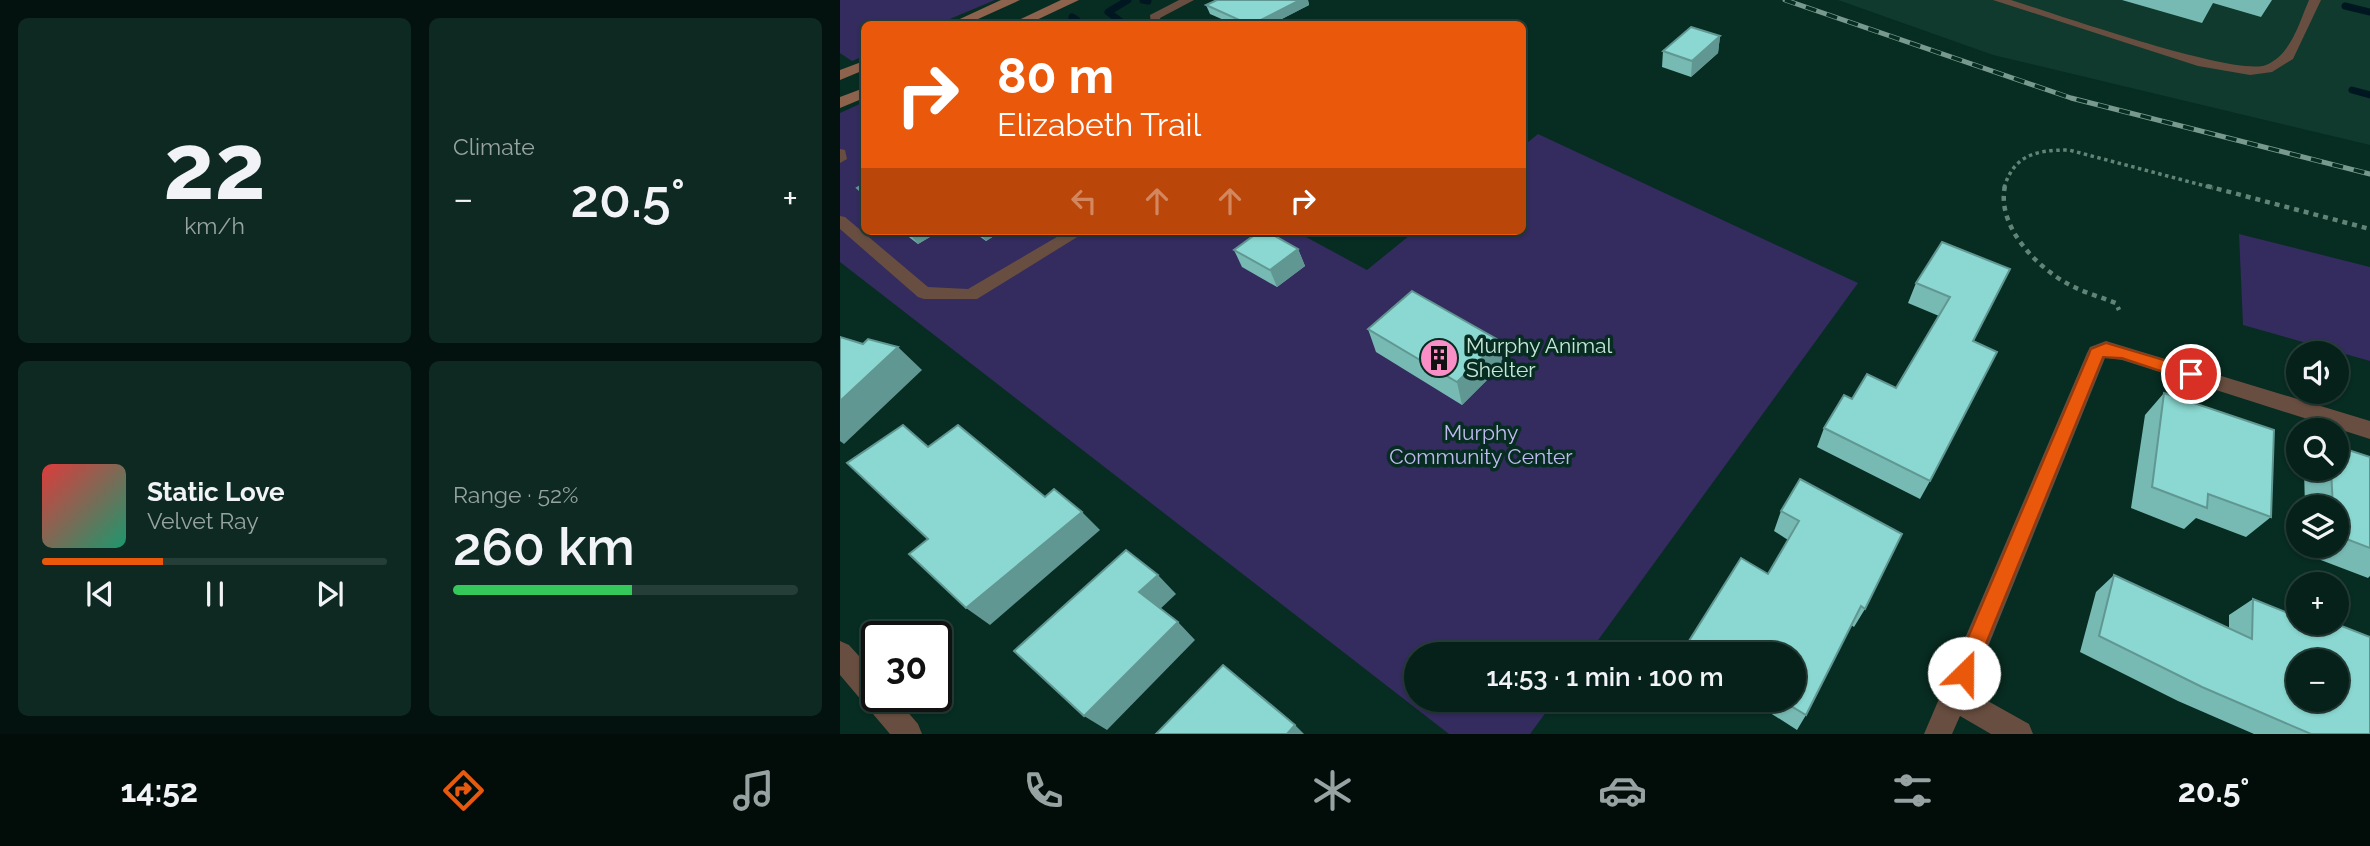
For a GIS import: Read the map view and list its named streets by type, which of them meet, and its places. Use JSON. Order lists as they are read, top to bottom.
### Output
{
  "parks": ["Murphy Community Center"],
  "places": {
    "building": ["Murphy Animal Shelter"]
  },
  "page": {
    "tile": [
      ["22", "km/h"],
      "Climate",
      ["Range · 52%", "260 km"]
    ],
    "turn": ["80 m", "Elizabeth Trail"],
    "heat": ["−", "20.5°", "+"],
    "map_buttons": ["+", "−"],
    "song": ["Static Love", "Velvet Ray"],
    "limit": "30",
    "trip": "14:53 · 1 min · 100 m",
    "tabs": ["14:52", "20.5°"]
  }
}
